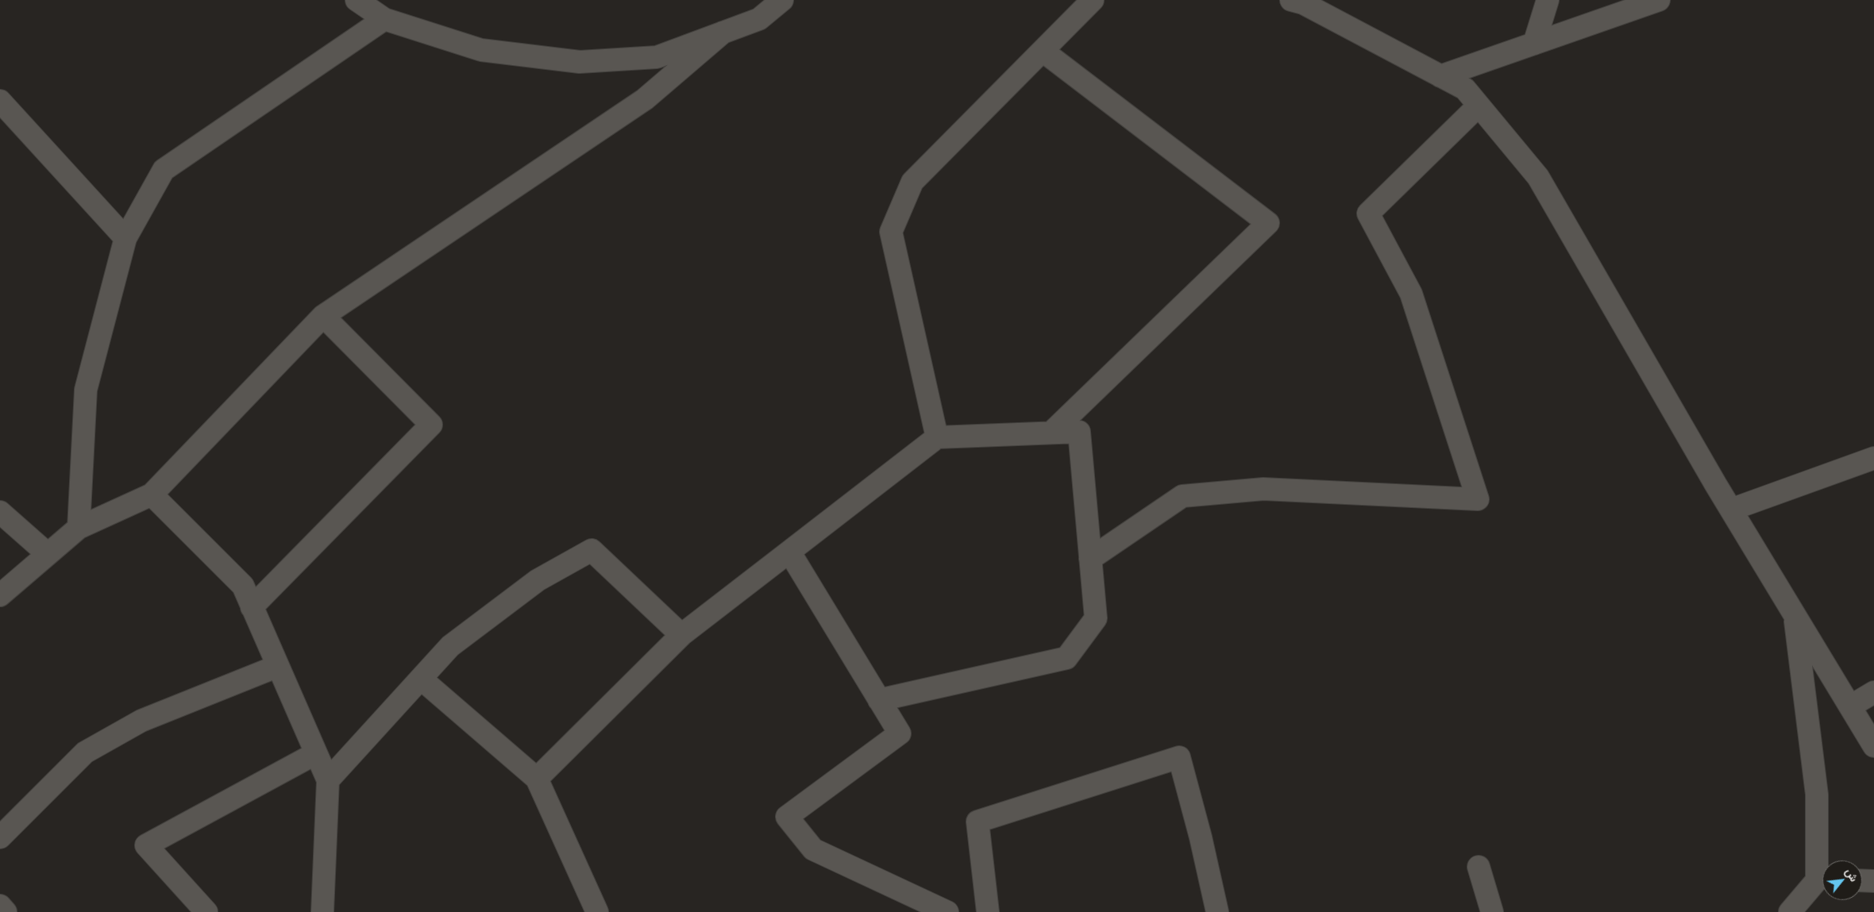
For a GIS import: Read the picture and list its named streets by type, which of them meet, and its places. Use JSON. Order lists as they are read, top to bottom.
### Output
{
  "north": "top right"
}
